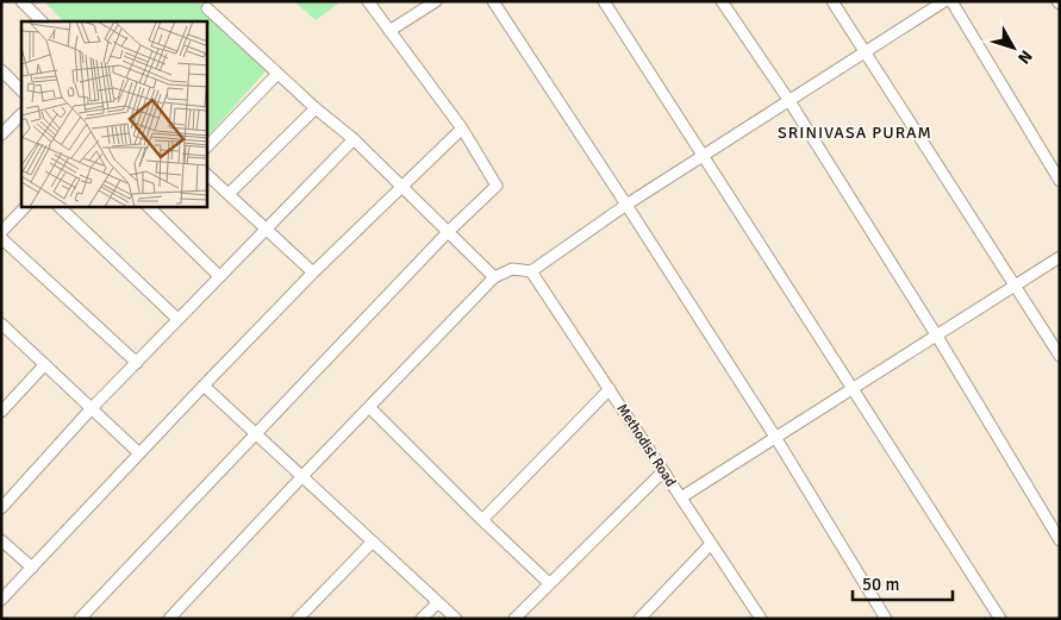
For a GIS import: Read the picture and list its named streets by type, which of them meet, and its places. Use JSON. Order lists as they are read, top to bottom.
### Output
{
  "streets": {
    "street": ["Methodist Road"]
  },
  "districts": ["SRINIVASA PURAM"],
  "scale_bar": "50 m",
  "north": "bottom right"
}
